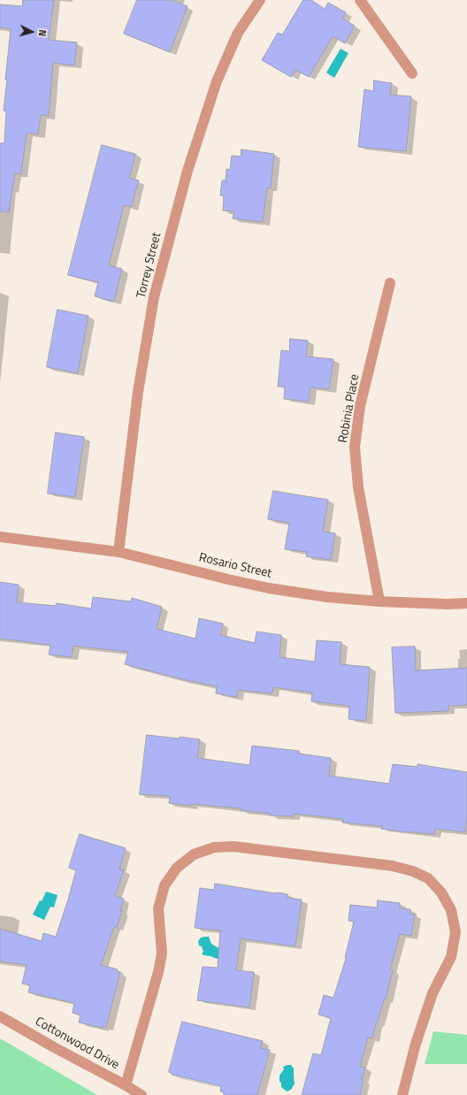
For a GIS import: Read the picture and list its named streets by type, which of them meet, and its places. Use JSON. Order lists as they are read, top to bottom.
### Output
{
  "streets": {
    "street": [
      "Torrey Street",
      "Robinia Place",
      "Rosario Street",
      "Cottonwood Drive"
    ]
  },
  "crossings": [
    ["Torrey Street", "Rosario Street"],
    ["Robinia Place", "Rosario Street"]
  ],
  "north": "right"
}
